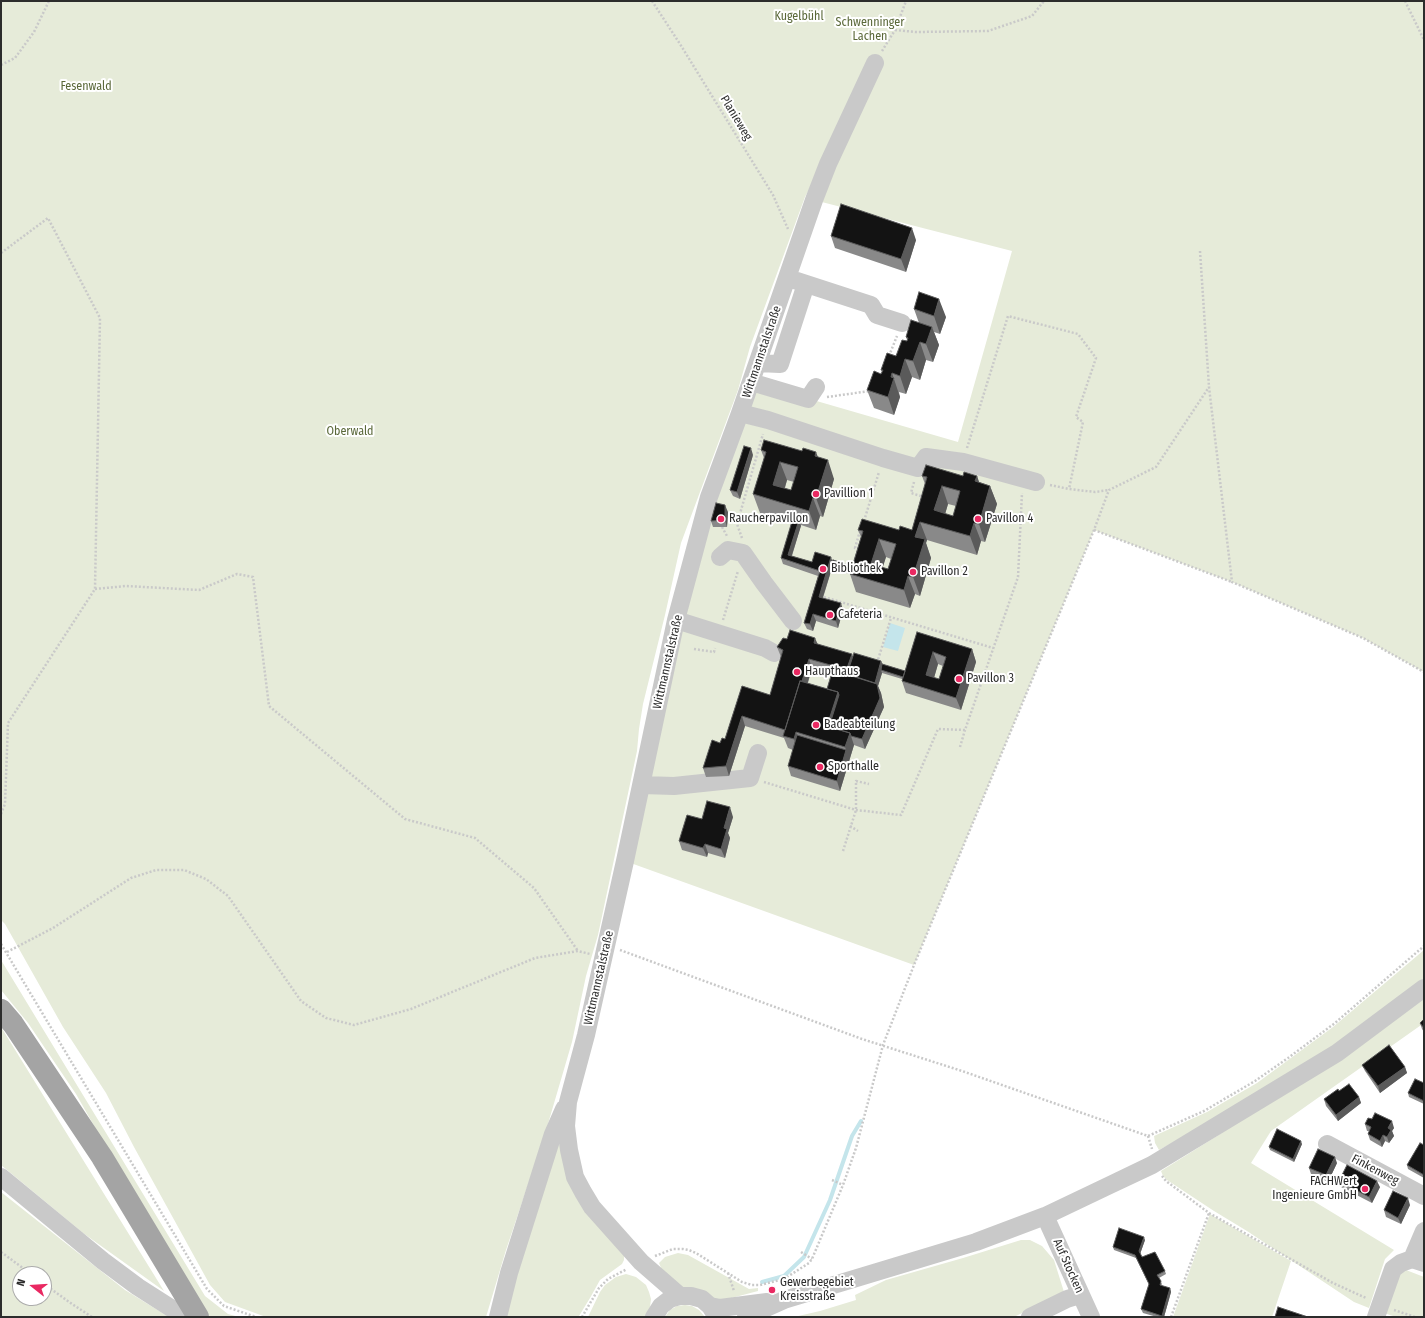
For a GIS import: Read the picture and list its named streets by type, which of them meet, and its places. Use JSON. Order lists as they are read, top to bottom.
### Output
{
  "streets": {
    "street": ["Wittmannstalstraße", "Finkenweg", "Auf Stocken"],
    "path": ["Planieweg"]
  },
  "crossings": [
    ["Planieweg", "Wittmannstalstraße"]
  ],
  "parks": [
    "Kugelbühl",
    "Schwenninger Lachen",
    "Fesenwald",
    "Oberwald"
  ],
  "places": [
    "Pavillion 1",
    "Raucherpavillon",
    "Pavillon 4",
    "Bibliothek",
    "Pavillon 2",
    "Cafeteria",
    "Haupthaus",
    "Pavillon 3",
    "Badeabteilung",
    "Sporthalle",
    "FACHWert Ingenieure GmbH",
    "Gewerbegebiet Kreisstraße"
  ],
  "north": "left"
}
